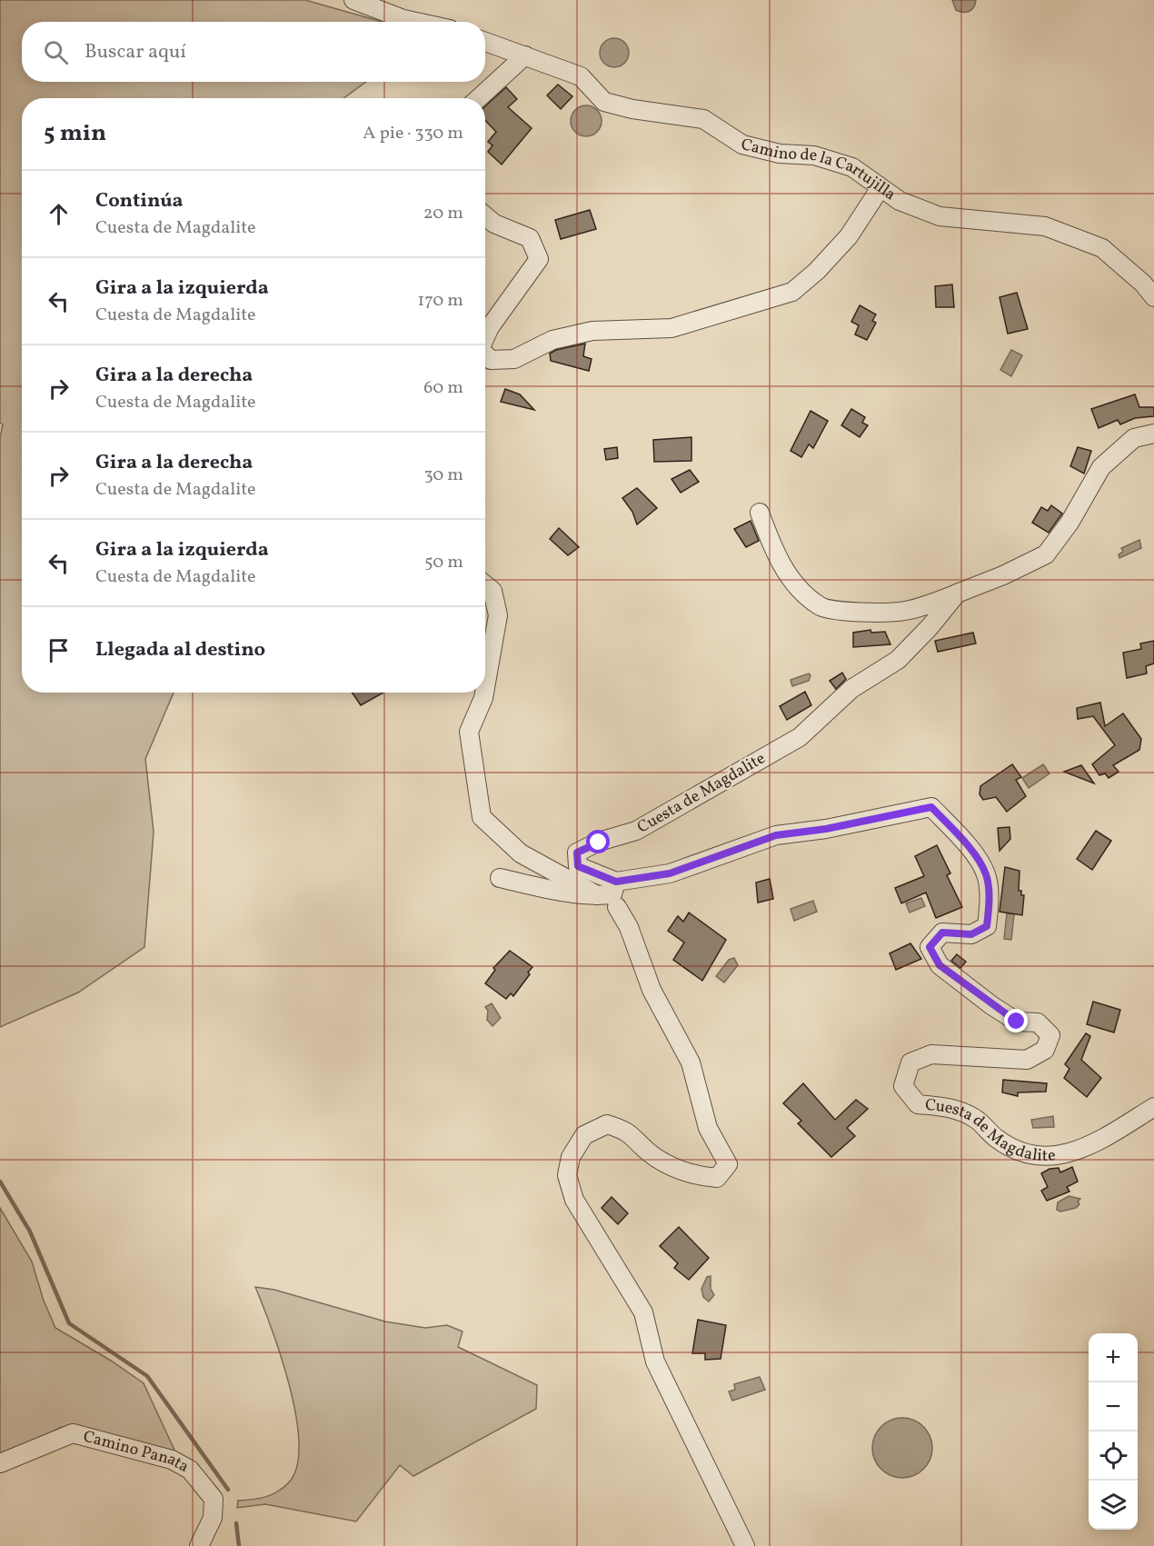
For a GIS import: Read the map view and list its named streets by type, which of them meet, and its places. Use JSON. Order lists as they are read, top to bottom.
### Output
{
  "streets": {
    "street": ["Camino de la Cartujilla", "Cuesta de Magdalite", "Camino Panata"]
  },
  "page": {
    "search": "Buscar aquí",
    "heading": ["5 min", "A pie · 330 m"],
    "list": [
      ["Continúa", "Cuesta de Magdalite", "20 m"],
      ["Gira a la izquierda", "Cuesta de Magdalite", "170 m"],
      ["Gira a la derecha", "Cuesta de Magdalite", "60 m"],
      ["Gira a la derecha", "Cuesta de Magdalite", "30 m"],
      ["Gira a la izquierda", "Cuesta de Magdalite", "50 m"],
      "Llegada al destino"
    ],
    "map_buttons": ["+", "−"]
  }
}
